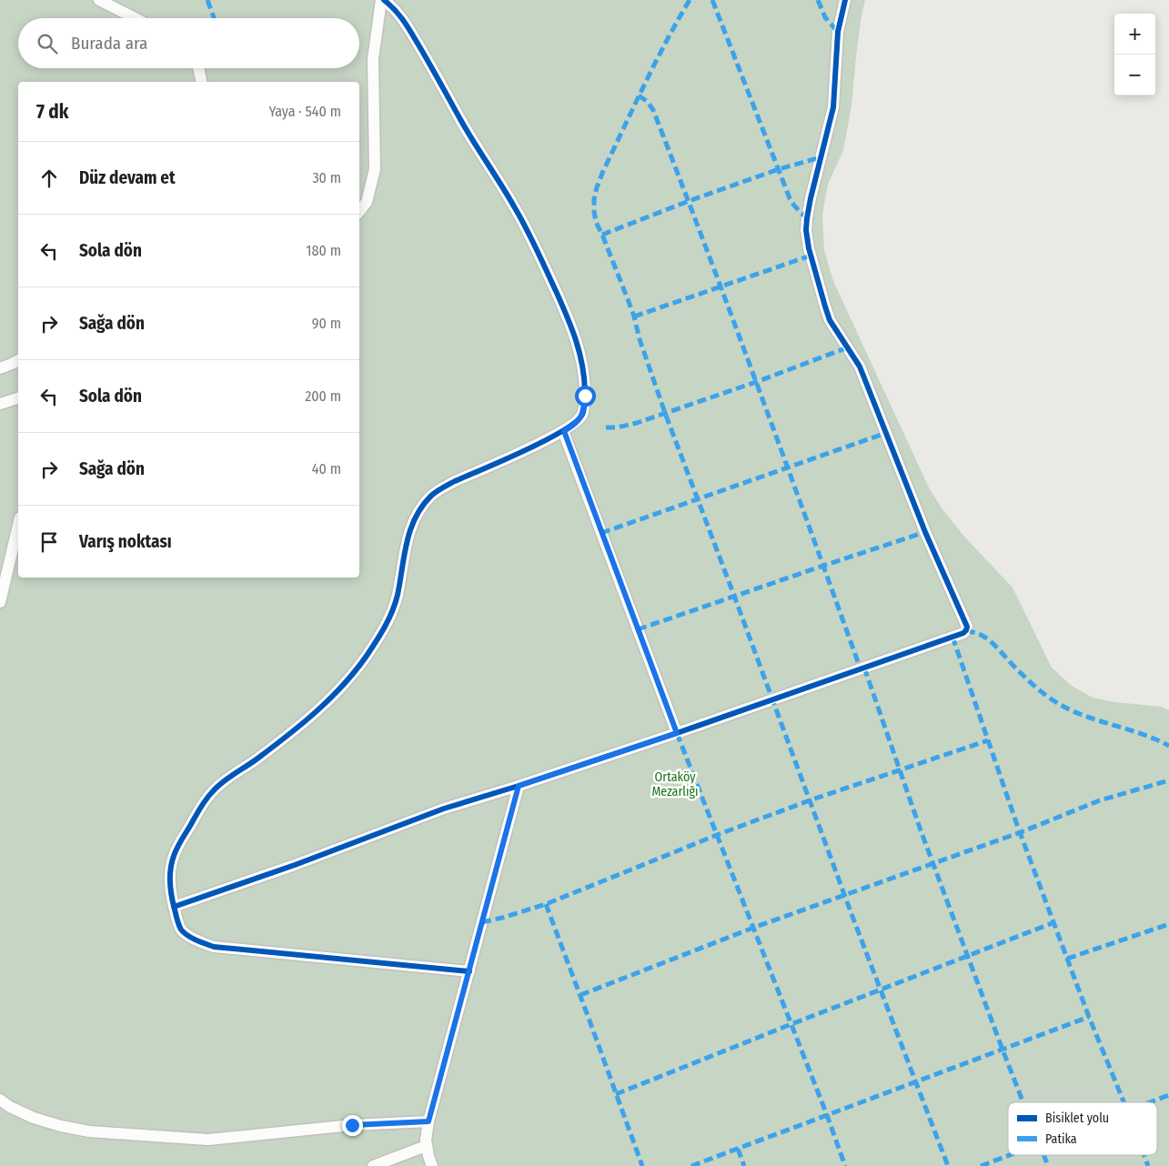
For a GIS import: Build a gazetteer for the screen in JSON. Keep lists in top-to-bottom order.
{
  "parks": ["Ortaköy Mezarlığı"],
  "legend": ["Bisiklet yolu", "Patika"],
  "page": {
    "map_buttons": ["+", "−"],
    "search": "Burada ara",
    "heading": ["7 dk", "Yaya · 540 m"],
    "list": [
      ["Düz devam et", "30 m"],
      ["Sola dön", "180 m"],
      ["Sağa dön", "90 m"],
      ["Sola dön", "200 m"],
      ["Sağa dön", "40 m"],
      "Varış noktası"
    ]
  }
}
